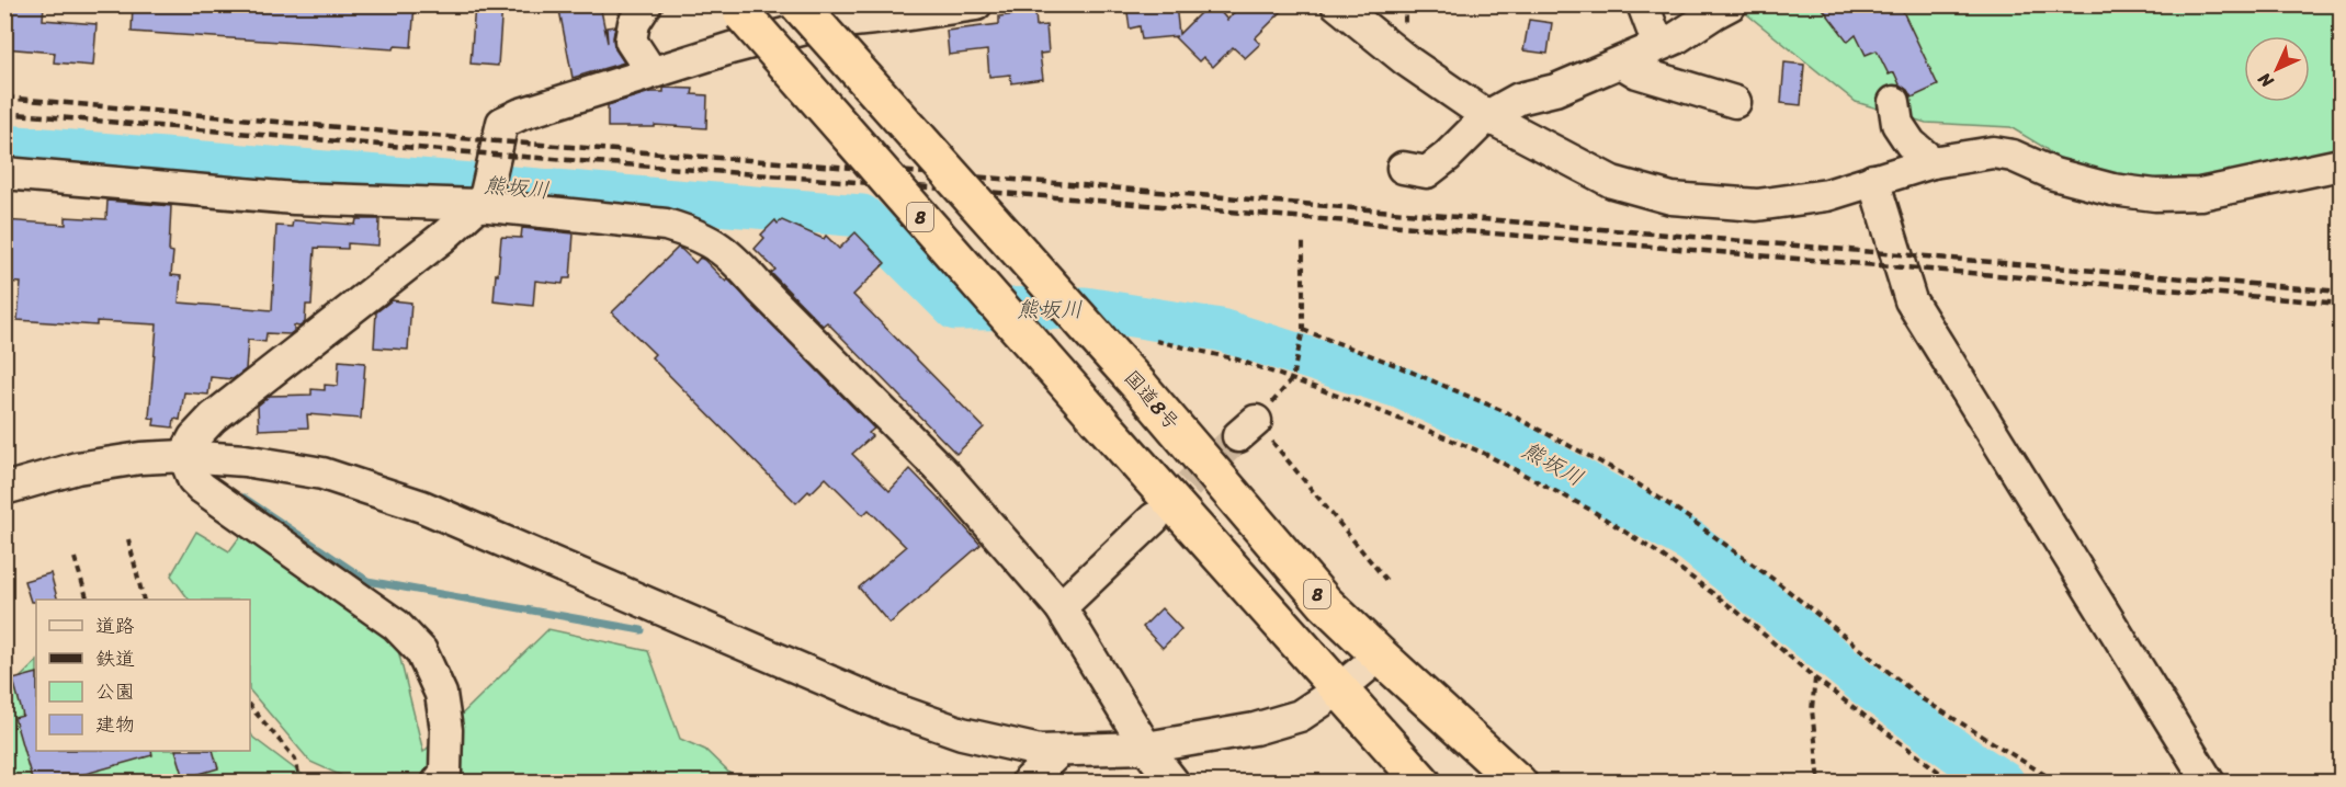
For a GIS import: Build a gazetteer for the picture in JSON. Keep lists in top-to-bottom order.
{
  "streets": {
    "highway": ["8", "国道8号"]
  },
  "water": ["熊坂川"],
  "legend": [
    "道路",
    "鉄道",
    "公園",
    "建物"
  ],
  "north": "bottom left"
}
